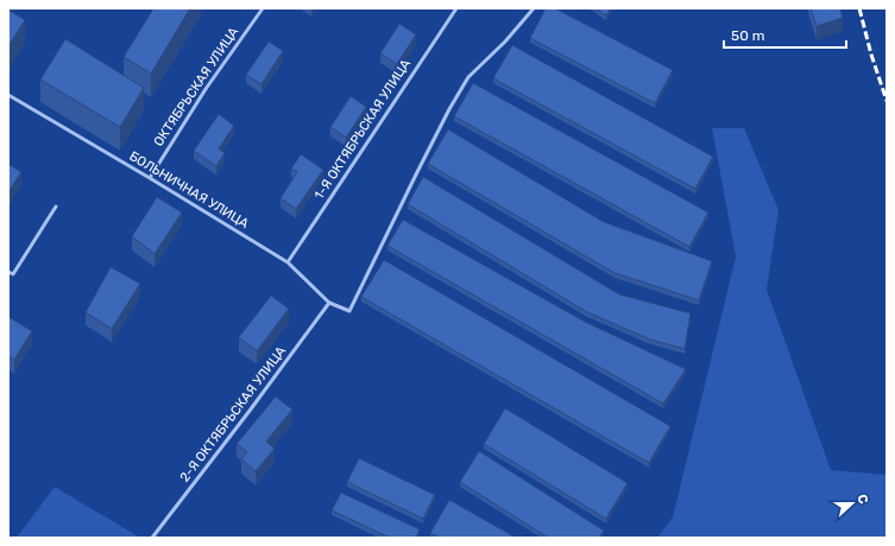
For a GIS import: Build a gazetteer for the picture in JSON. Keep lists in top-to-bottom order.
{
  "streets": {
    "lane": [
      "ОКТЯБРЬСКАЯ УЛИЦА",
      "1-Я ОКТЯБРЬСКАЯ УЛИЦА",
      "БОЛЬНИЧНАЯ УЛИЦА",
      "2-Я ОКТЯБРЬСКАЯ УЛИЦА"
    ]
  },
  "crossings": [
    ["ОКТЯБРЬСКАЯ УЛИЦА", "БОЛЬНИЧНАЯ УЛИЦА"],
    ["1-Я ОКТЯБРЬСКАЯ УЛИЦА", "БОЛЬНИЧНАЯ УЛИЦА"],
    ["БОЛЬНИЧНАЯ УЛИЦА", "2-Я ОКТЯБРЬСКАЯ УЛИЦА"]
  ],
  "scale_bar": "50 m",
  "north": "right"
}
